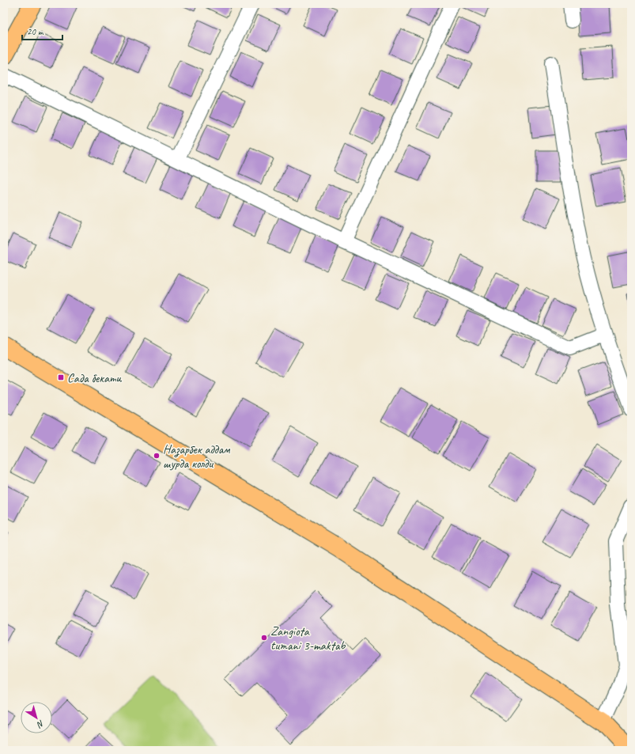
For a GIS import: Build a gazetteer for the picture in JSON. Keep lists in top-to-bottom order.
{
  "places": {
    "transit": ["Сада бекати"],
    "other": ["Назарбек аддам шурда колди", "Zangiota tumani 3-maktab"]
  },
  "scale_bar": "20 m",
  "north": "bottom right"
}
